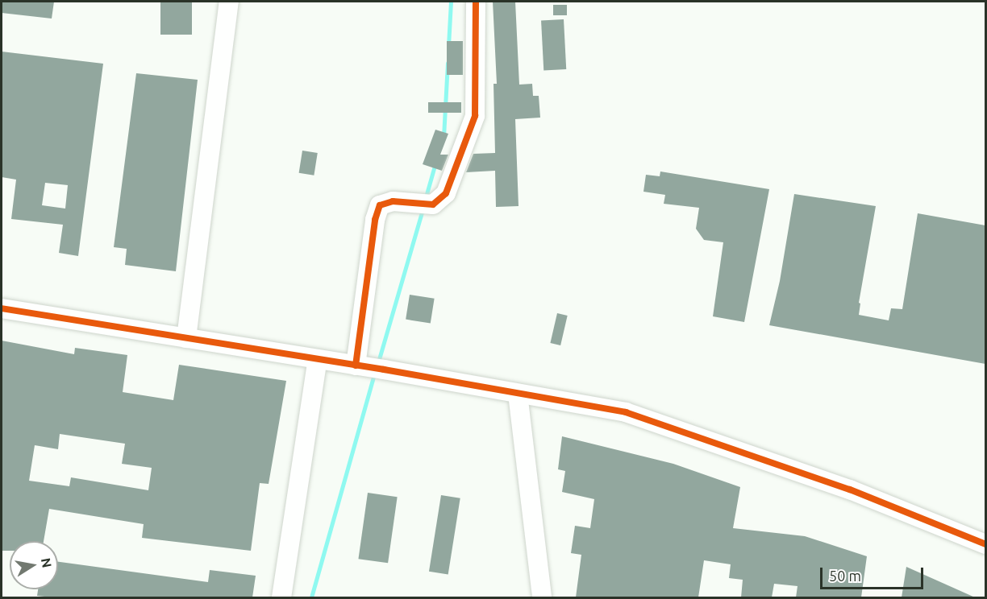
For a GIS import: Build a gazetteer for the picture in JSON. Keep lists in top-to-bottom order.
{
  "scale_bar": "50 m",
  "north": "right"
}
